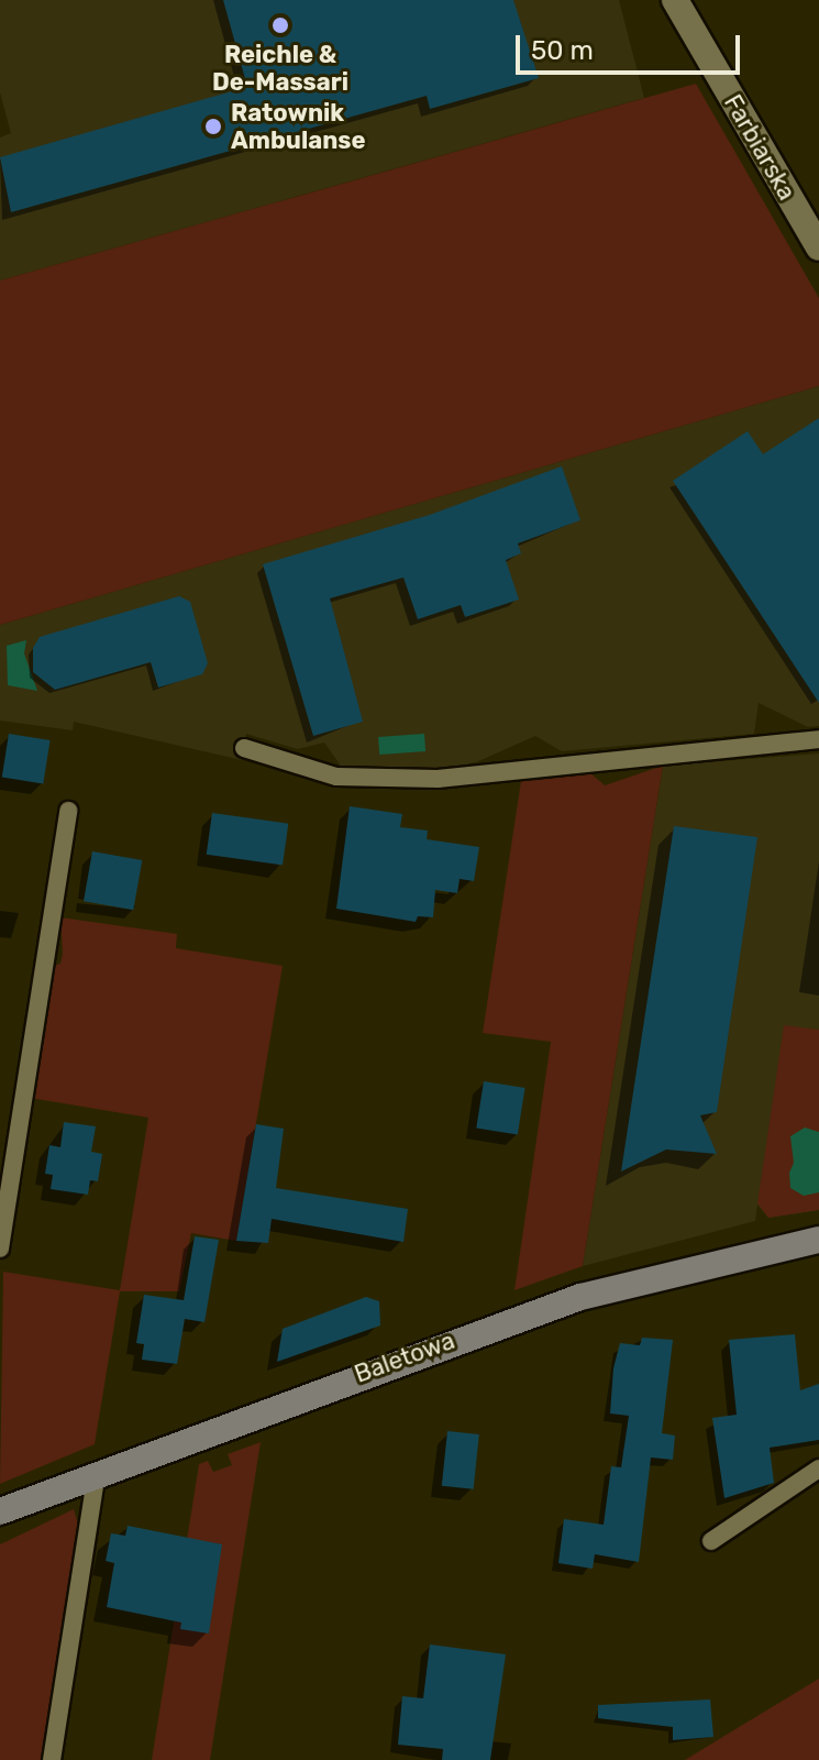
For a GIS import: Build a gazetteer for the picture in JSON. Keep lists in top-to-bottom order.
{
  "streets": {
    "street": ["Farbiarska", "Baletowa"]
  },
  "places": ["Reichle & De-Massari", "Ratownik Ambulanse"],
  "scale_bar": "50 m"
}
